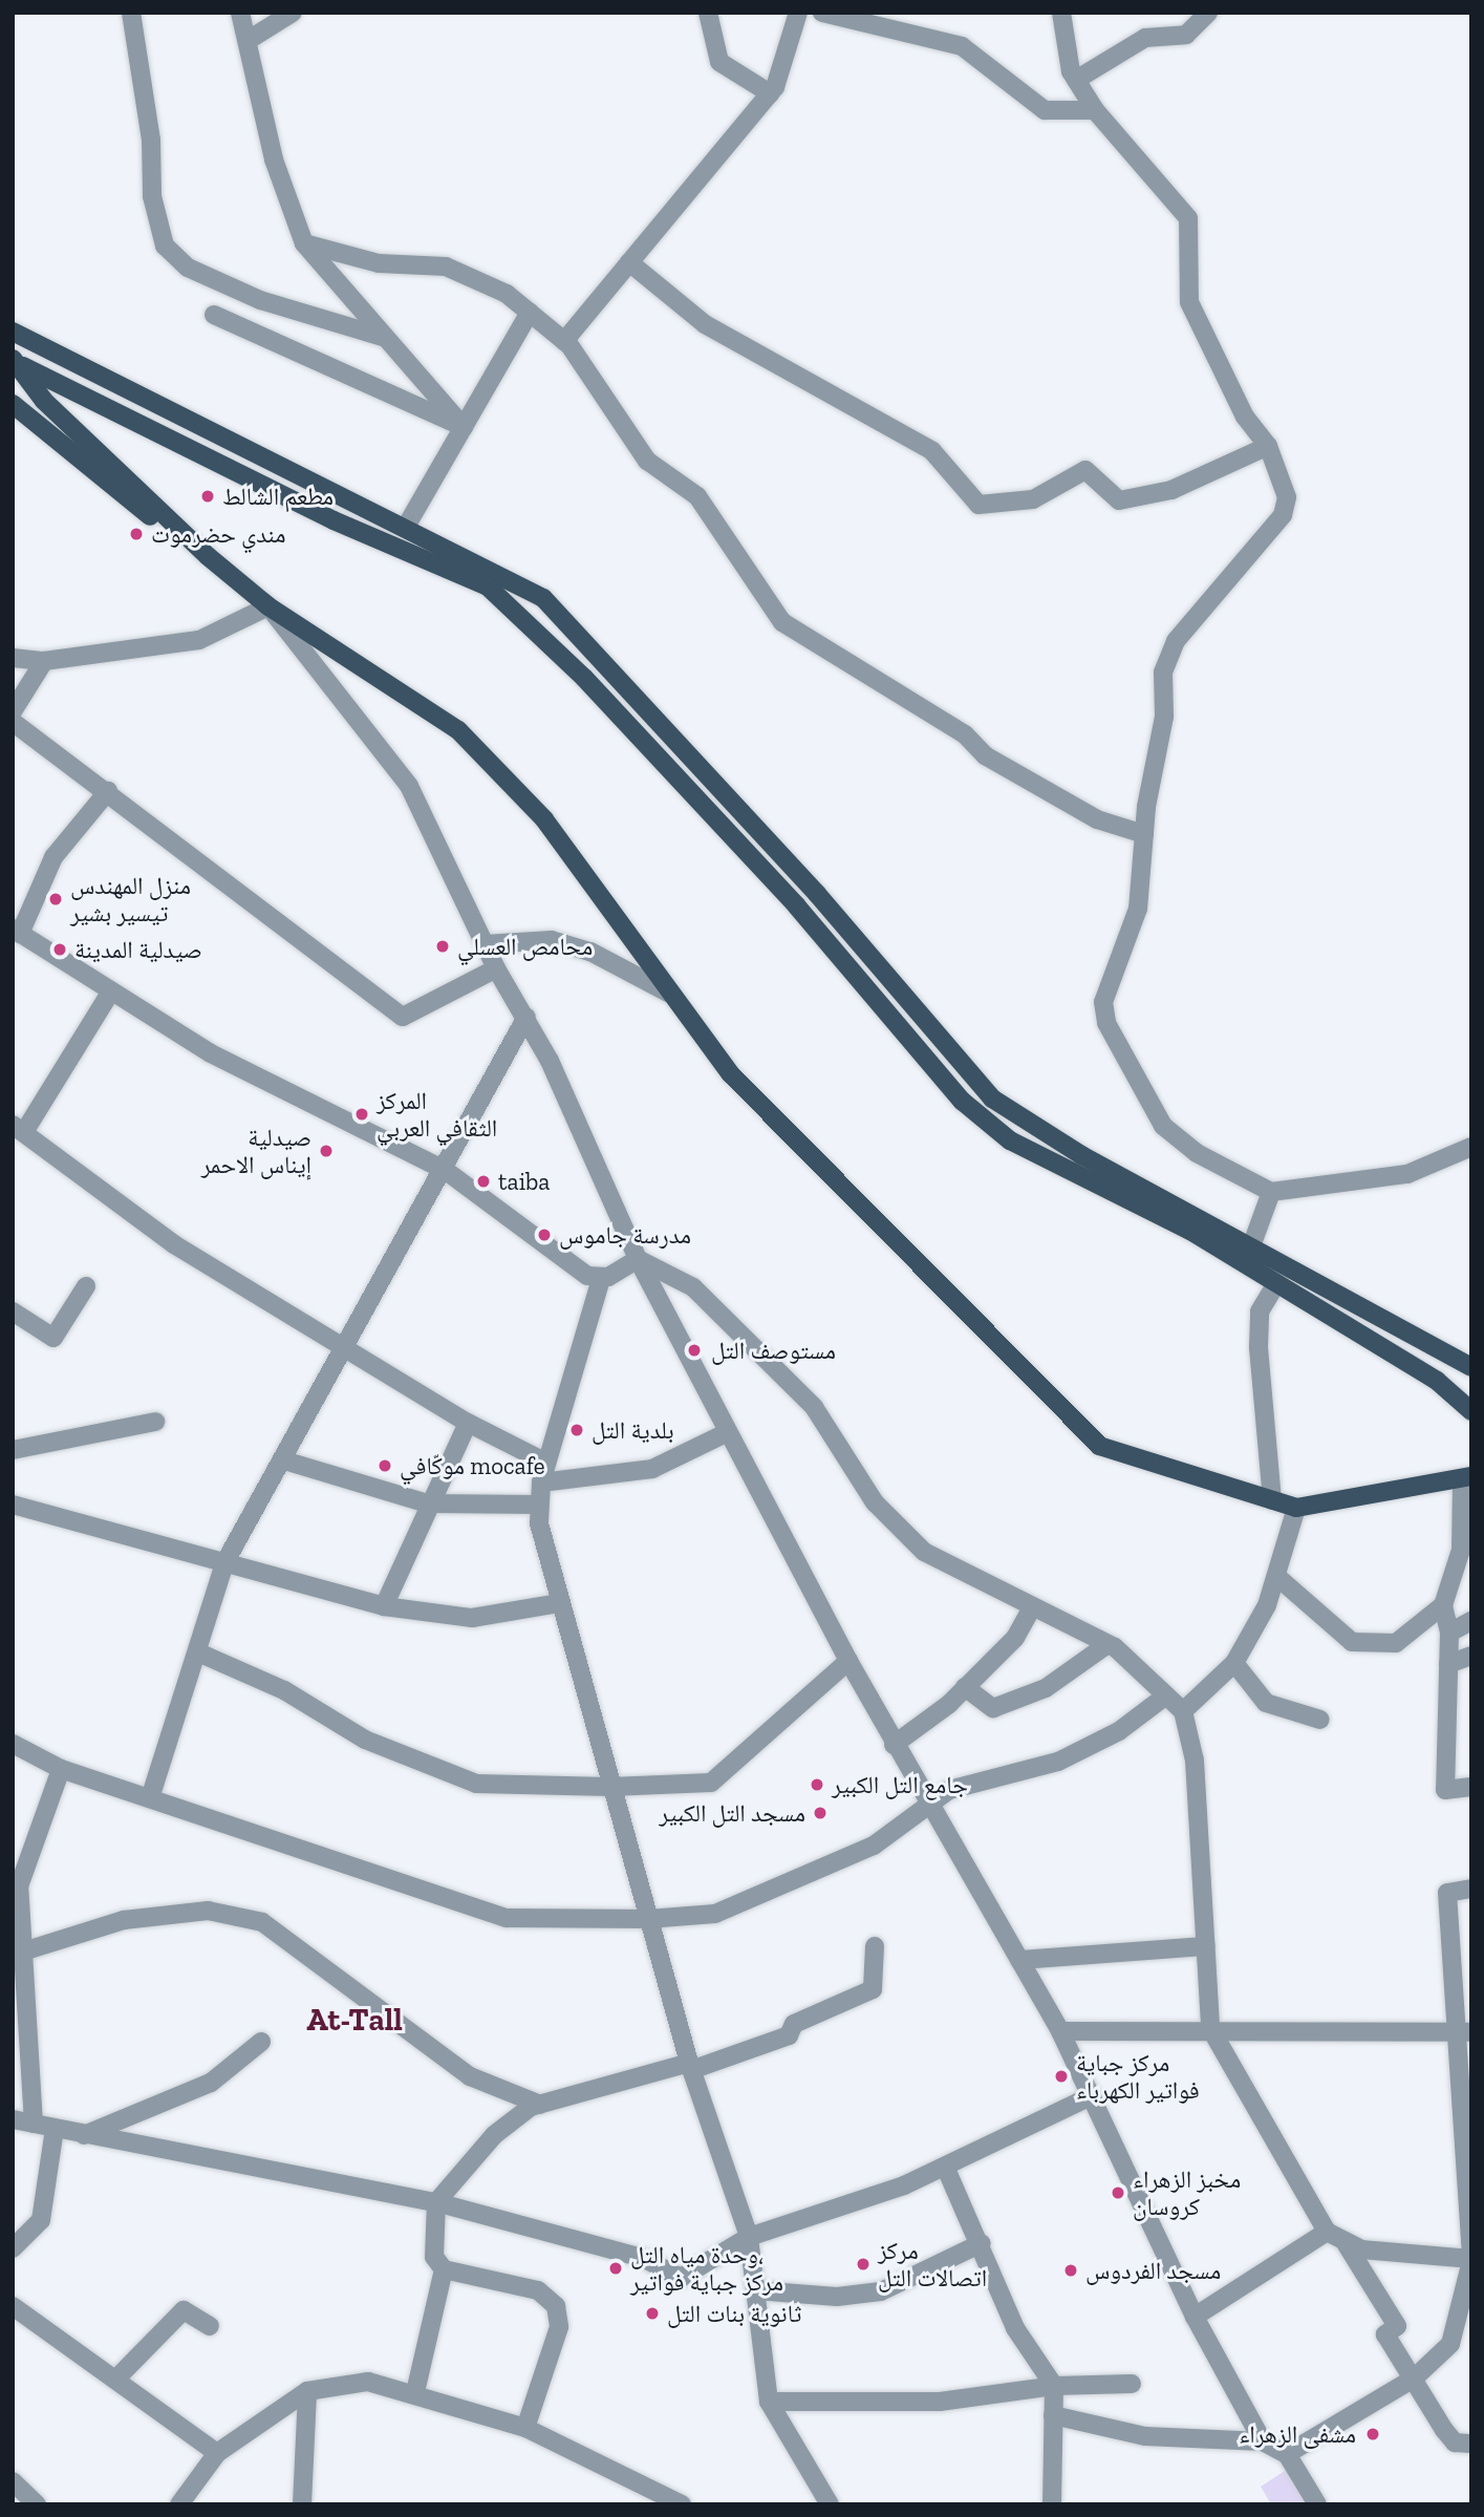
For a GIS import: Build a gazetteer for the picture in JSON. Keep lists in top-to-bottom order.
{
  "districts": ["At-Tall"],
  "places": [
    "مطعم الشالط",
    "مندي حضرموت",
    "منزل المهندس تيسير بشير",
    "محامص العسلي",
    "صيدلية المدينة",
    "المركز الثقافي العربي",
    "صيدلية إيناس الاحمر",
    "taiba",
    "مدرسة جاموس",
    "مستوصف التل",
    "بلدية التل",
    "موكّافي mocafe",
    "جامع التل الكبير",
    "مسجد التل الكبير",
    "مركز جباية فواتير الكهرباء",
    "مخبز الزهراء كروسان",
    "مركز اتصالات التل",
    "وحدة مياه التل، مركز جباية فواتير",
    "مسجد الفردوس",
    "ثانوية بنات التل",
    "مشفى الزهراء"
  ]
}
